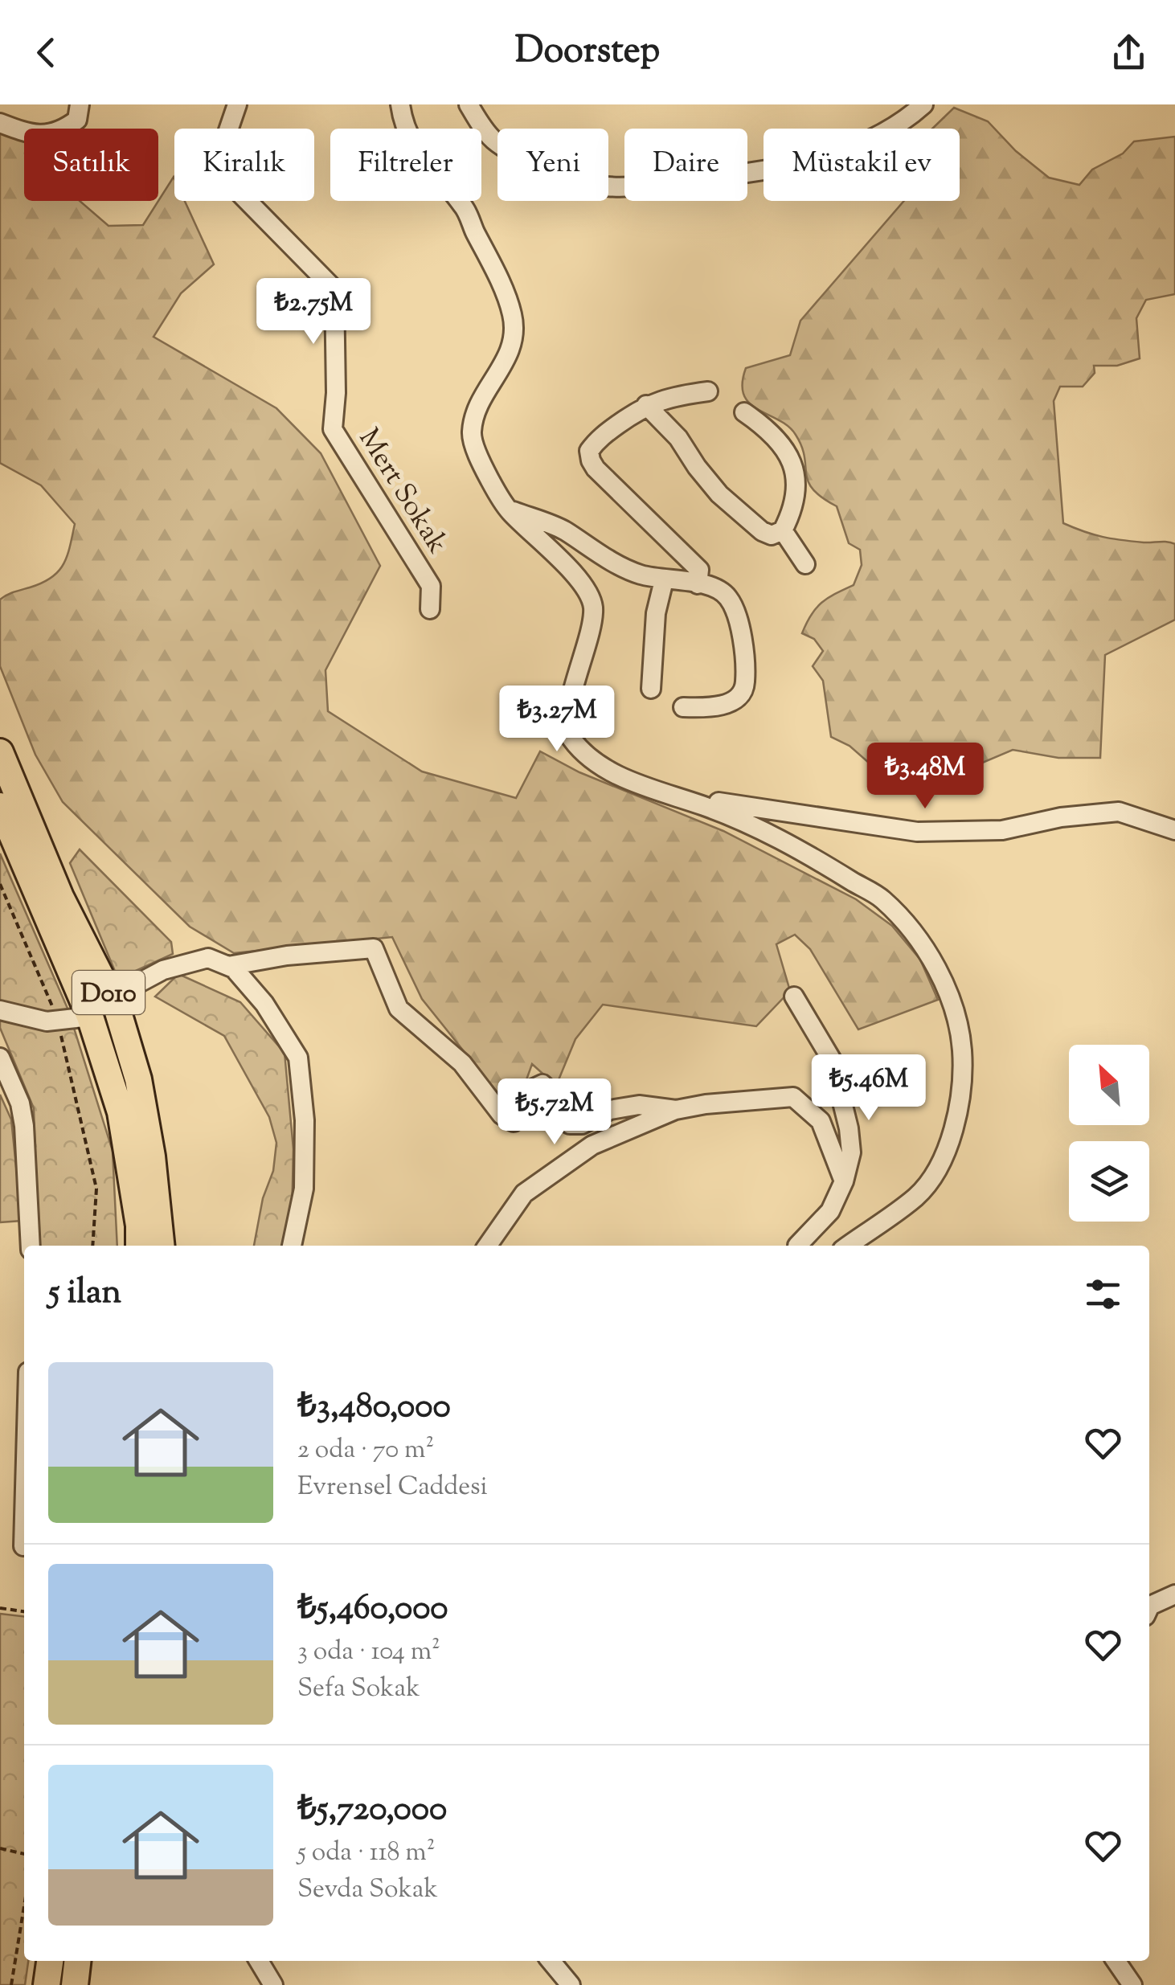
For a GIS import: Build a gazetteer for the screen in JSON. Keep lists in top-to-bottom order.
{
  "streets": {
    "highway": ["D010"],
    "street": ["Mert Sokak"]
  },
  "north": "top left",
  "page": {
    "header": "Doorstep",
    "chip": [
      "Satılık",
      "Kiralık",
      "Filtreler",
      "Yeni",
      "Daire",
      "Müstakil ev"
    ],
    "price": [
      "₺2.75M",
      "₺3.27M",
      "₺3.48M",
      "₺5.46M",
      "₺5.72M"
    ],
    "heading": "5 ilan",
    "list": [
      {
        "name": "₺3,480,000",
        "note": "2 oda · 70 m² · Evrensel Caddesi"
      },
      {
        "name": "₺5,460,000",
        "note": "3 oda · 104 m² · Sefa Sokak"
      },
      {
        "name": "₺5,720,000",
        "note": "5 oda · 118 m² · Sevda Sokak"
      }
    ]
  }
}
